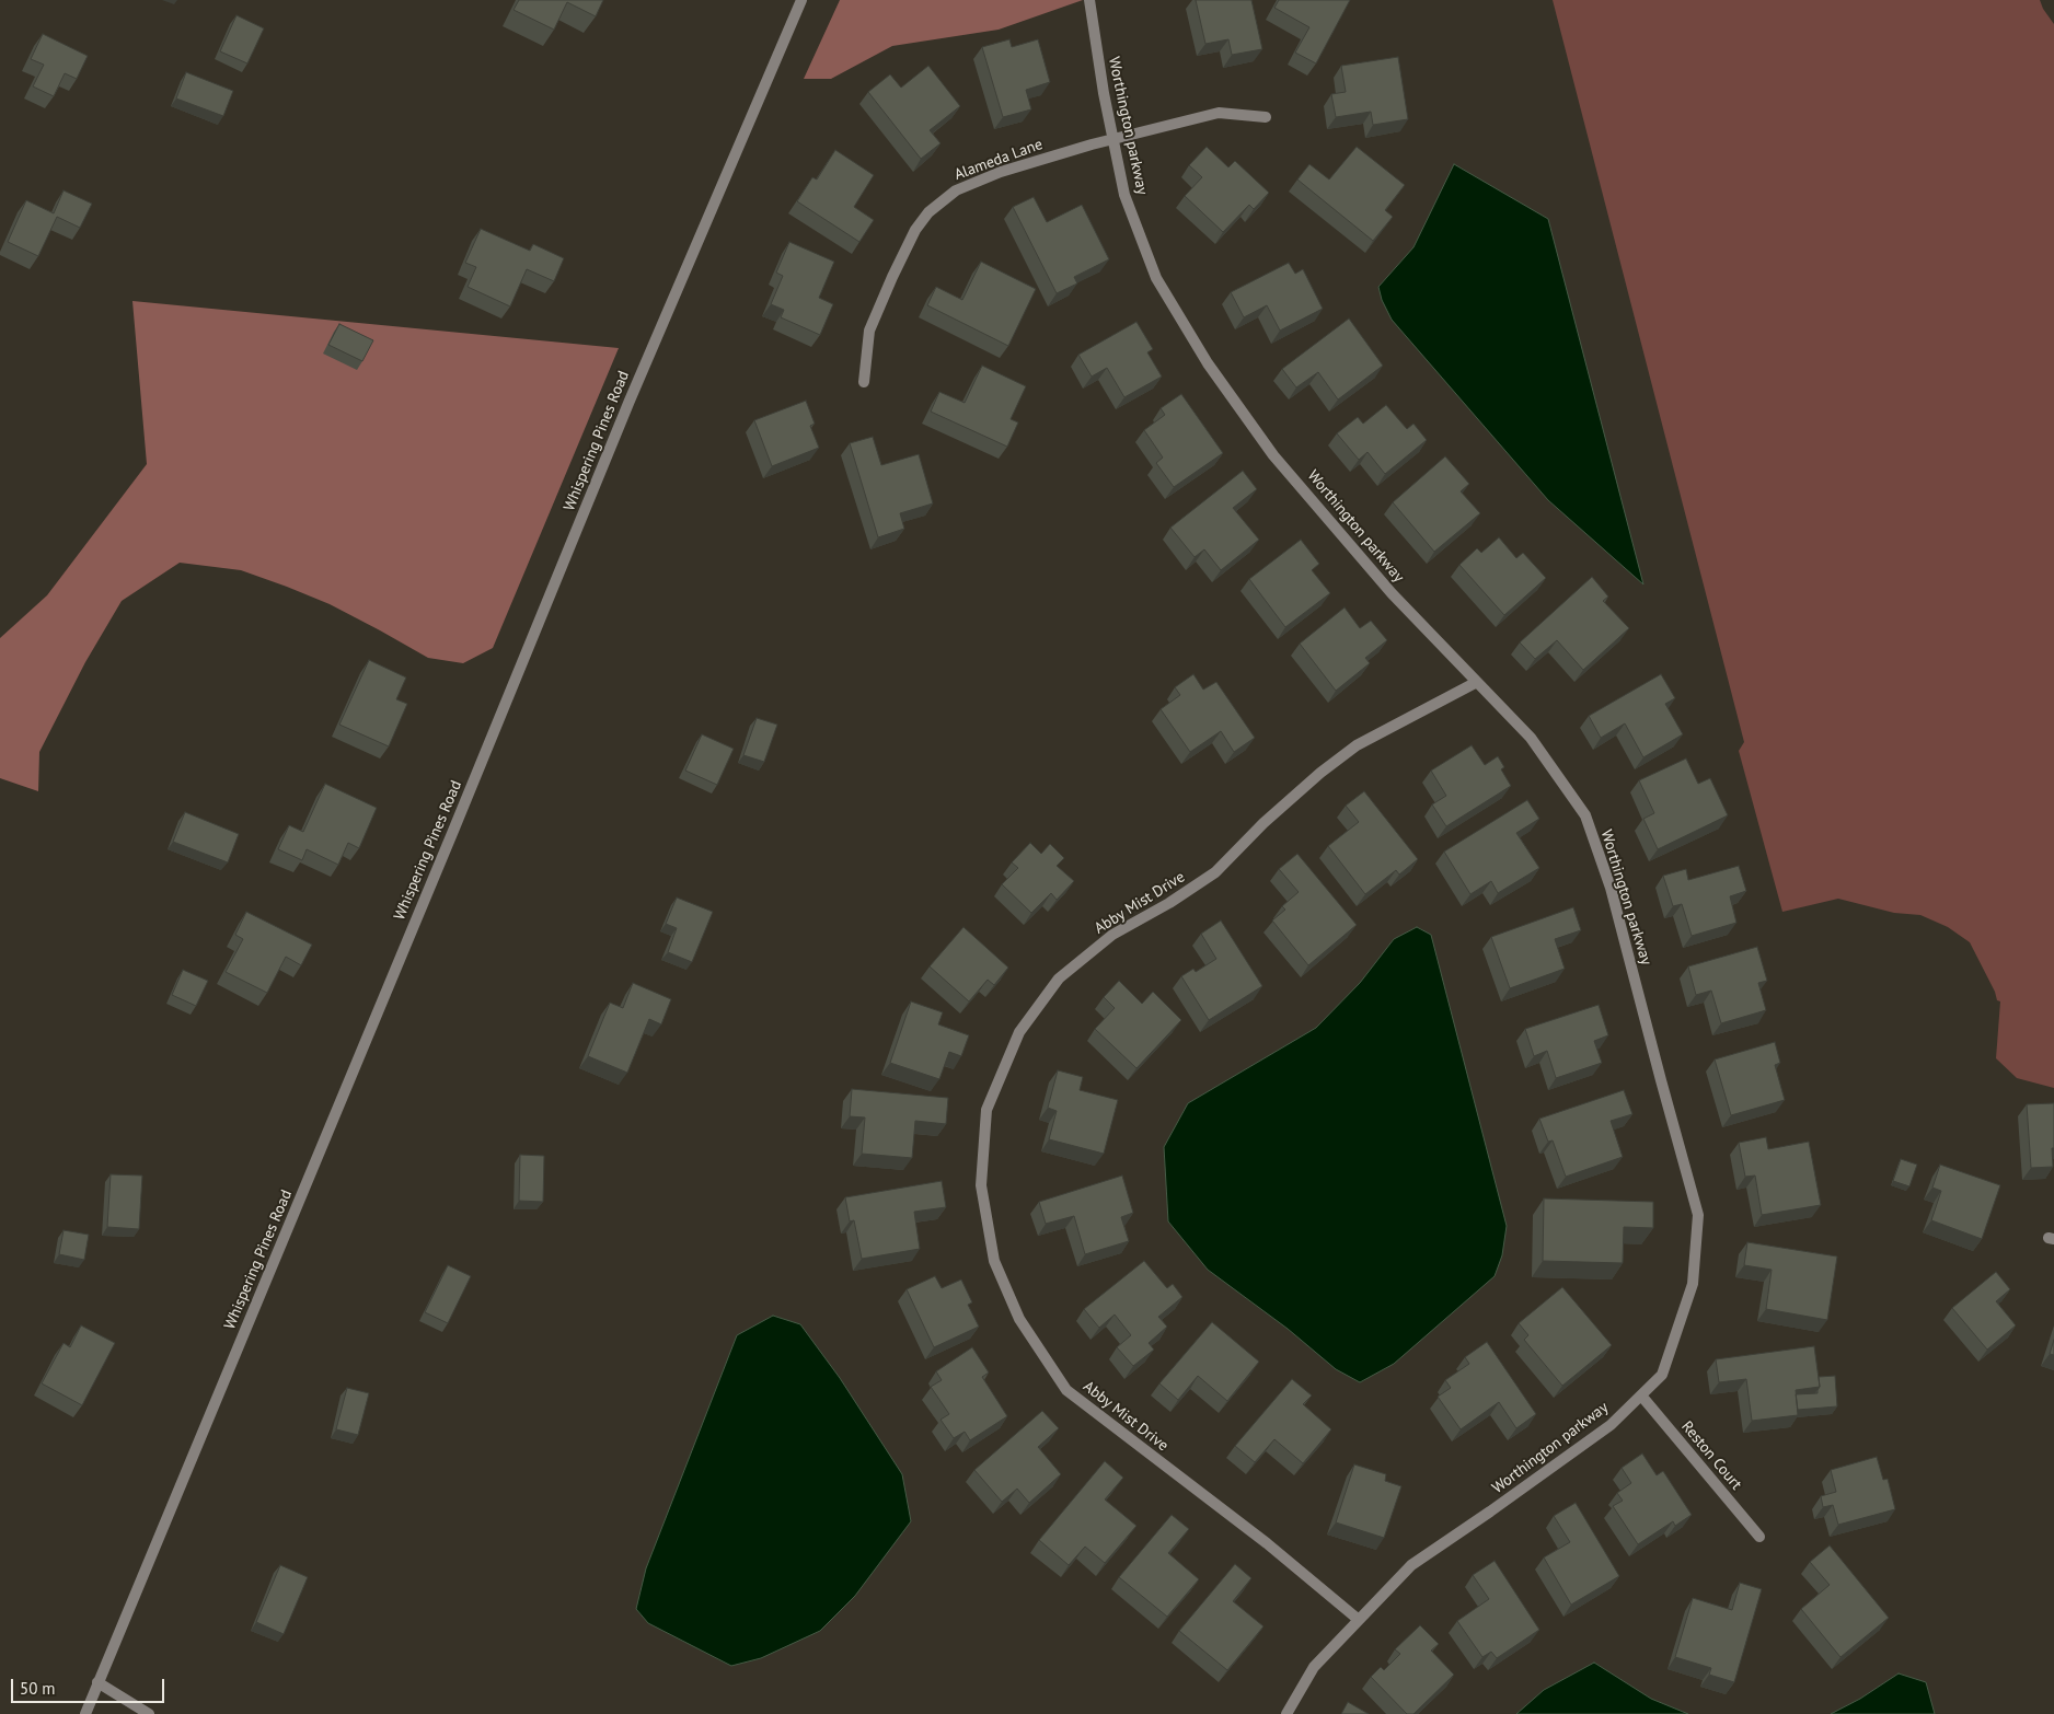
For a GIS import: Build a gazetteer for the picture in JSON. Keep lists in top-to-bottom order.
{
  "streets": {
    "street": [
      "Worthington parkway",
      "Alameda Lane",
      "Whispering Pines Road",
      "Abby Mist Drive",
      "Reston Court"
    ]
  },
  "crossings": [
    ["Worthington parkway", "Alameda Lane"],
    ["Worthington parkway", "Abby Mist Drive"],
    ["Worthington parkway", "Reston Court"]
  ],
  "scale_bar": "50 m"
}
